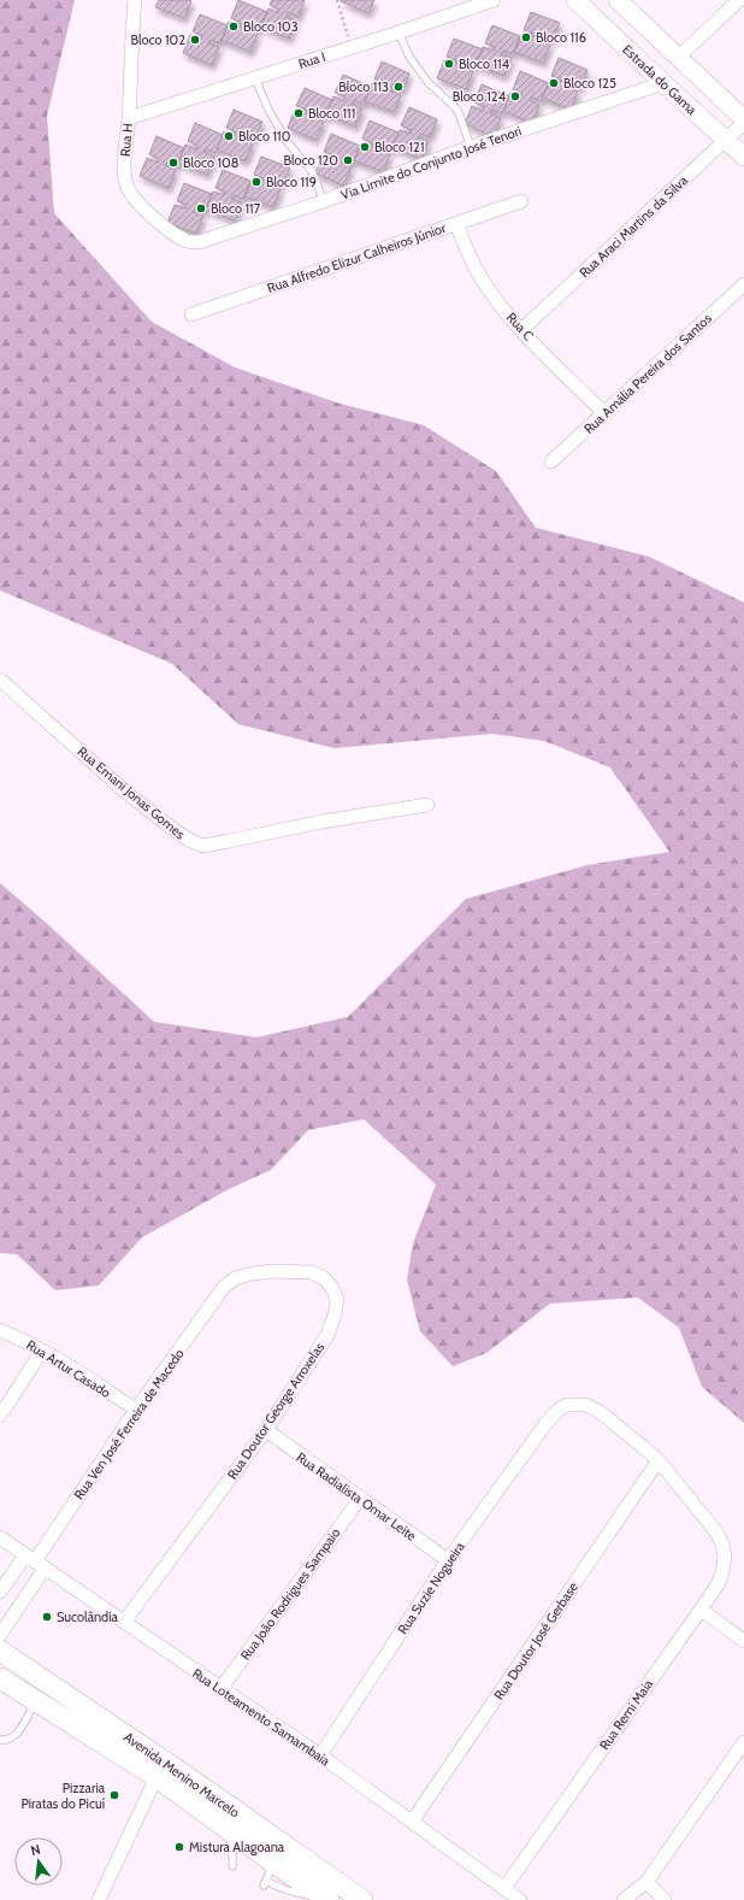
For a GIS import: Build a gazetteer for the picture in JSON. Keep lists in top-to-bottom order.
{
  "streets": {
    "main road": ["Avenida Menino Marcelo"],
    "street": [
      "Rua I",
      "Estrada do Gama",
      "Rua H",
      "Via Limite do Conjunto José Tenori",
      "Rua Araci Martins da Silva",
      "Rua Alfredo Elizur Calheiros Júnior",
      "Rua C",
      "Rua Amália Pereira dos Santos",
      "Rua Emani Jonas Gomes",
      "Rua Artur Casado",
      "Rua Doutor George Arroxelas",
      "Rua Ven José Ferreira de Macedo",
      "Rua Radialista Omar Leite",
      "Rua Suzie Nogueira",
      "Rua João Rodrigues Sampaio",
      "Rua Doutor José Gerbase",
      "Rua Remi Maia",
      "Rua Loteamento Samambaia"
    ]
  },
  "crossings": [
    ["Rua I", "Rua H"],
    ["Estrada do Gama", "Via Limite do Conjunto José Tenori"],
    ["Estrada do Gama", "Rua Araci Martins da Silva"],
    ["Rua H", "Via Limite do Conjunto José Tenori"],
    ["Rua Araci Martins da Silva", "Rua C"],
    ["Rua Alfredo Elizur Calheiros Júnior", "Rua C"],
    ["Rua C", "Rua Amália Pereira dos Santos"],
    ["Rua Artur Casado", "Rua Ven José Ferreira de Macedo"],
    ["Rua Doutor George Arroxelas", "Rua Ven José Ferreira de Macedo"],
    ["Rua Doutor George Arroxelas", "Rua Radialista Omar Leite"],
    ["Rua Doutor George Arroxelas", "Rua Loteamento Samambaia"],
    ["Rua Ven José Ferreira de Macedo", "Rua Loteamento Samambaia"],
    ["Rua Radialista Omar Leite", "Rua Suzie Nogueira"],
    ["Rua Radialista Omar Leite", "Rua João Rodrigues Sampaio"],
    ["Rua Suzie Nogueira", "Rua Doutor José Gerbase"],
    ["Rua Suzie Nogueira", "Rua Remi Maia"],
    ["Rua Suzie Nogueira", "Rua Loteamento Samambaia"],
    ["Rua João Rodrigues Sampaio", "Rua Loteamento Samambaia"],
    ["Rua Doutor José Gerbase", "Rua Loteamento Samambaia"],
    ["Rua Remi Maia", "Rua Loteamento Samambaia"]
  ],
  "places": [
    "Bloco 103",
    "Bloco 116",
    "Bloco 102",
    "Bloco 114",
    "Bloco 125",
    "Bloco 113",
    "Bloco 124",
    "Bloco 111",
    "Bloco 110",
    "Bloco 121",
    "Bloco 120",
    "Bloco 108",
    "Bloco 119",
    "Bloco 117",
    "Sucolândia",
    "Pizzaria Piratas do Picuí",
    "Mistura Alagoana"
  ],
  "north": "top"
}
